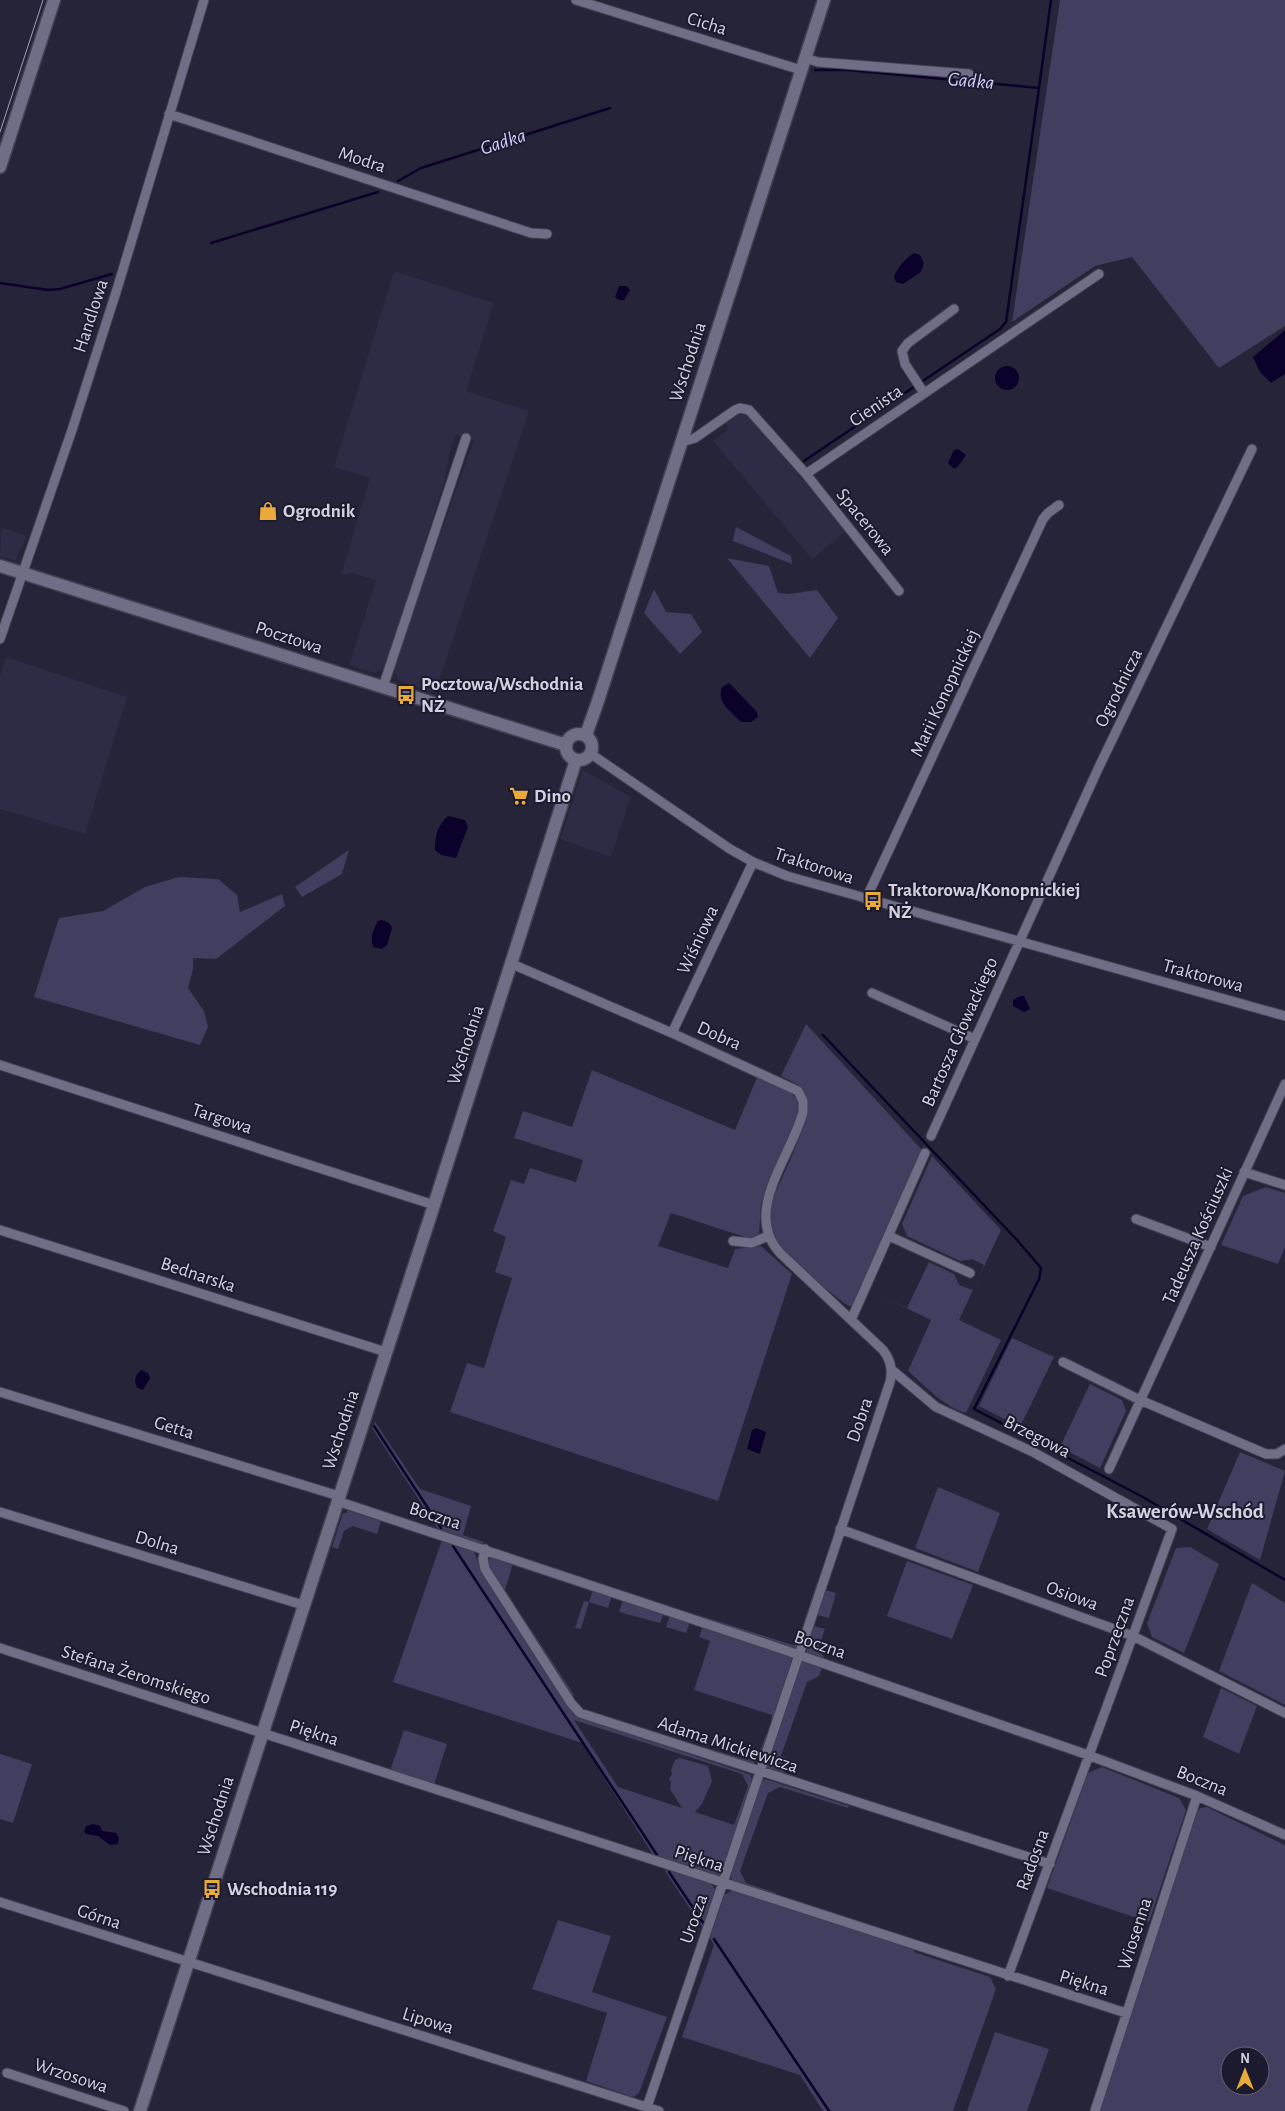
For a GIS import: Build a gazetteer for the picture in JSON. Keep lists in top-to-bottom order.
{
  "streets": {
    "street": [
      "Cicha",
      "Modra",
      "Handlowa",
      "Wschodnia",
      "Cienista",
      "Spacerowa",
      "Pocztowa",
      "Ogrodnicza",
      "Marii Konopnickiej",
      "Traktorowa",
      "Wiśniowa",
      "Bartosza Głowackiego",
      "Dobra",
      "Targowa",
      "Tadeusza Kościuszki",
      "Bednarska",
      "Getta",
      "Brzegowa",
      "Boczna",
      "Dolna",
      "Osiowa",
      "Poprzeczna",
      "Stefana Żeromskiego",
      "Piękna",
      "Adama Mickiewicza",
      "Radosna",
      "Górna",
      "Urocza",
      "Wiosenna",
      "Lipowa",
      "Wrzosowa"
    ]
  },
  "crossings": [
    ["Cicha", "Wschodnia"],
    ["Modra", "Handlowa"],
    ["Handlowa", "Pocztowa"],
    ["Wschodnia", "Pocztowa"],
    ["Wschodnia", "Traktorowa"],
    ["Wschodnia", "Dobra"],
    ["Wschodnia", "Targowa"],
    ["Wschodnia", "Bednarska"],
    ["Wschodnia", "Getta"],
    ["Wschodnia", "Boczna"],
    ["Wschodnia", "Dolna"],
    ["Wschodnia", "Stefana Żeromskiego"],
    ["Wschodnia", "Piękna"],
    ["Wschodnia", "Górna"],
    ["Wschodnia", "Lipowa"],
    ["Cienista", "Spacerowa"],
    ["Pocztowa", "Traktorowa"],
    ["Ogrodnicza", "Traktorowa"],
    ["Ogrodnicza", "Bartosza Głowackiego"],
    ["Marii Konopnickiej", "Traktorowa"],
    ["Traktorowa", "Wiśniowa"],
    ["Traktorowa", "Bartosza Głowackiego"],
    ["Wiśniowa", "Dobra"],
    ["Dobra", "Brzegowa"],
    ["Dobra", "Boczna"],
    ["Dobra", "Osiowa"],
    ["Dobra", "Urocza"],
    ["Getta", "Boczna"],
    ["Brzegowa", "Poprzeczna"],
    ["Boczna", "Poprzeczna"],
    ["Boczna", "Adama Mickiewicza"],
    ["Boczna", "Radosna"],
    ["Boczna", "Urocza"],
    ["Boczna", "Wiosenna"],
    ["Osiowa", "Poprzeczna"],
    ["Poprzeczna", "Radosna"],
    ["Stefana Żeromskiego", "Piękna"],
    ["Piękna", "Radosna"],
    ["Piękna", "Urocza"],
    ["Piękna", "Wiosenna"],
    ["Adama Mickiewicza", "Radosna"],
    ["Adama Mickiewicza", "Urocza"],
    ["Górna", "Lipowa"],
    ["Urocza", "Lipowa"]
  ],
  "districts": ["Ksawerów-Wschód"],
  "water": ["Gadka"],
  "places": {
    "shop": ["Ogrodnik"],
    "bus stop": ["Pocztowa/Wschodnia NŻ", "Traktorowa/Konopnickiej NŻ", "Wschodnia 119"],
    "supermarket": ["Dino"]
  },
  "north": "top"
}
